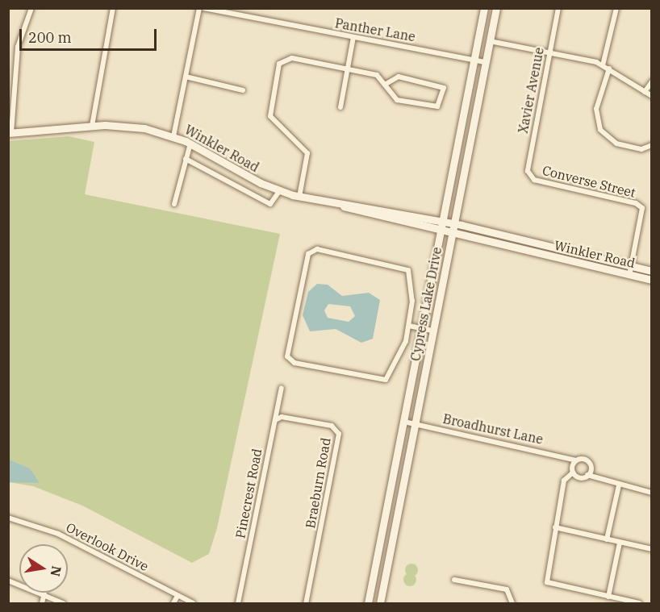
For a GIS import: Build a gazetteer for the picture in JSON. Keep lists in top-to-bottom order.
{
  "streets": {
    "main road": ["Winkler Road", "Cypress Lake Drive"],
    "street": [
      "Panther Lane",
      "Xavier Avenue",
      "Converse Street",
      "Broadhurst Lane",
      "Braeburn Road",
      "Pinecrest Road",
      "Overlook Drive"
    ]
  },
  "crossings": [
    ["Panther Lane", "Cypress Lake Drive"],
    ["Xavier Avenue", "Converse Street"],
    ["Winkler Road", "Converse Street"],
    ["Winkler Road", "Cypress Lake Drive"],
    ["Cypress Lake Drive", "Broadhurst Lane"],
    ["Braeburn Road", "Pinecrest Road"]
  ],
  "scale_bar": "200 m",
  "north": "right"
}
